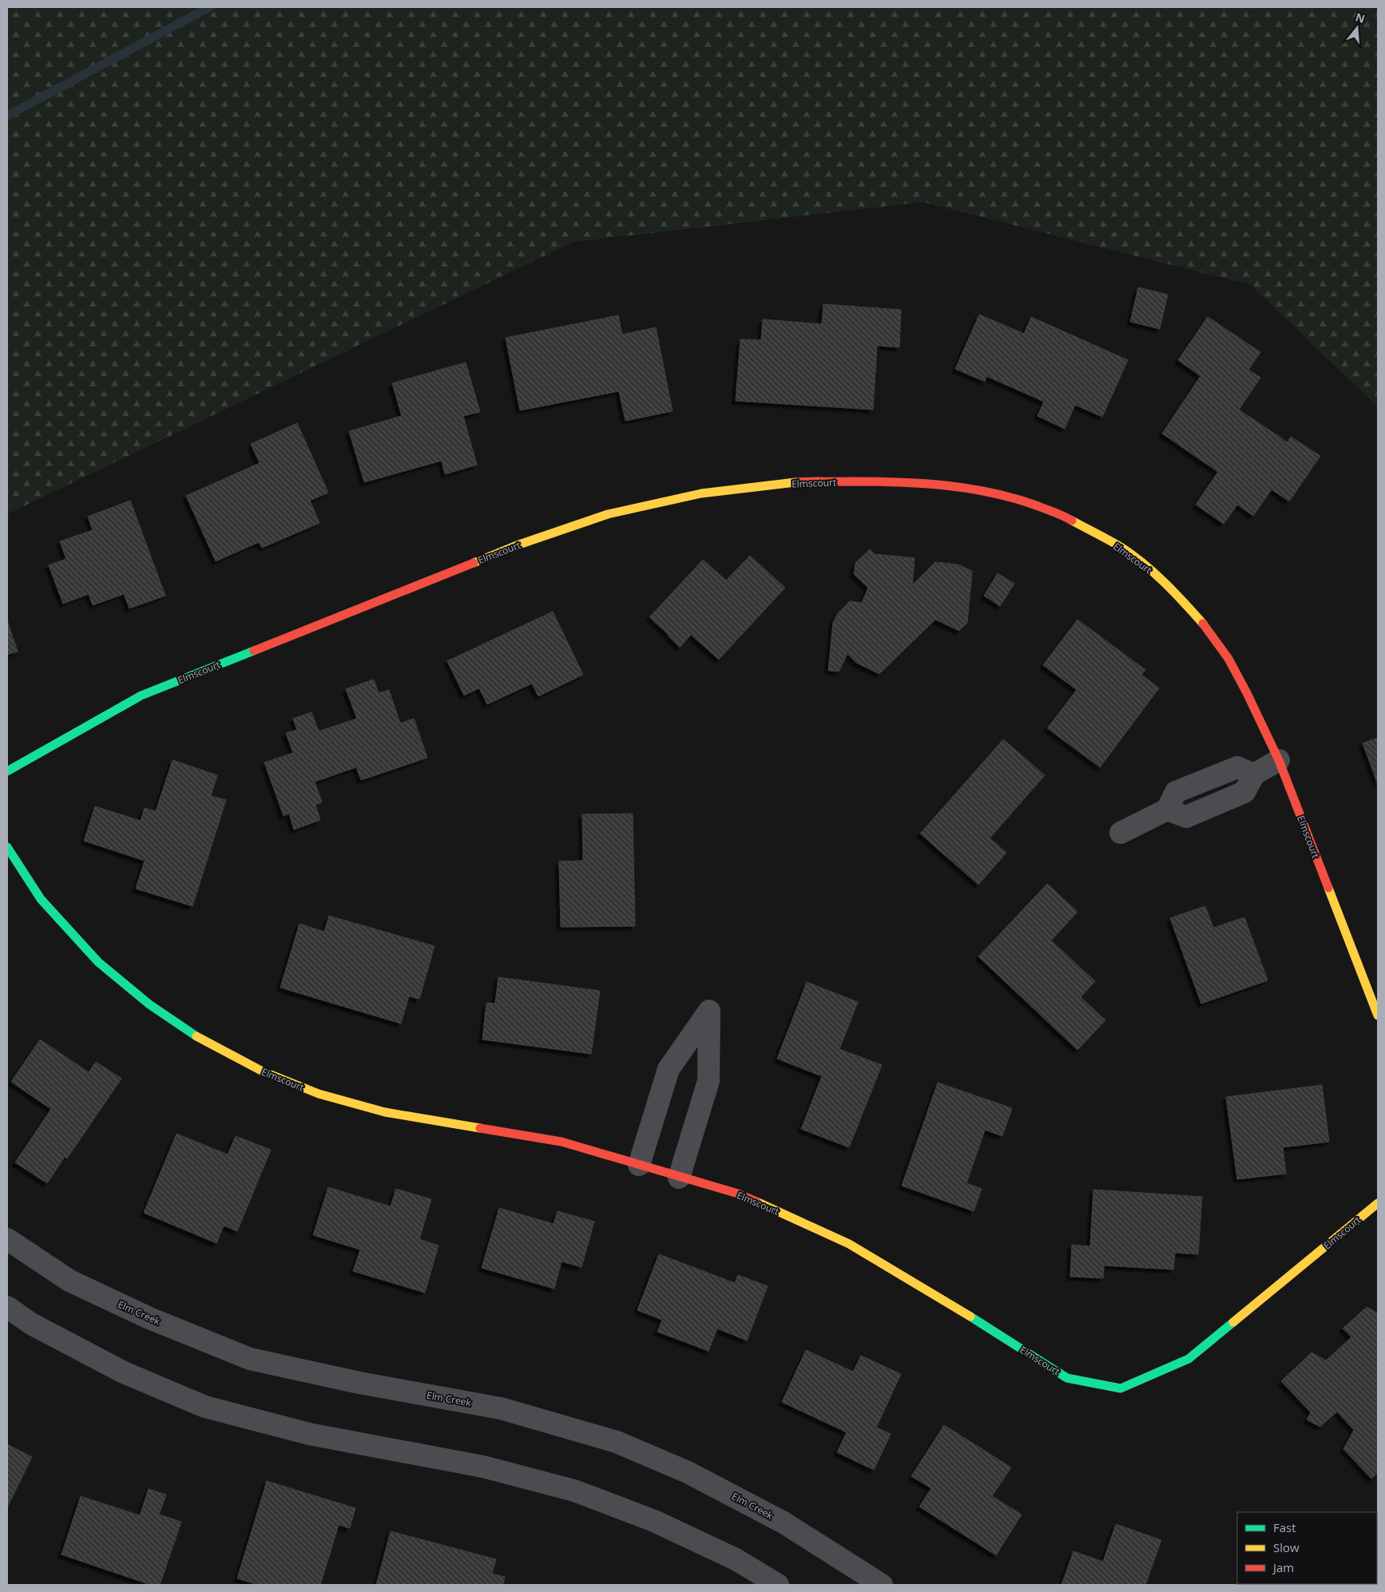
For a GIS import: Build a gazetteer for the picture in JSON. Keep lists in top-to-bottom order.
{
  "streets": {
    "street": ["Elmscourt", "Elm Creek"]
  },
  "legend": ["Fast", "Slow", "Jam"],
  "north": "top"
}
